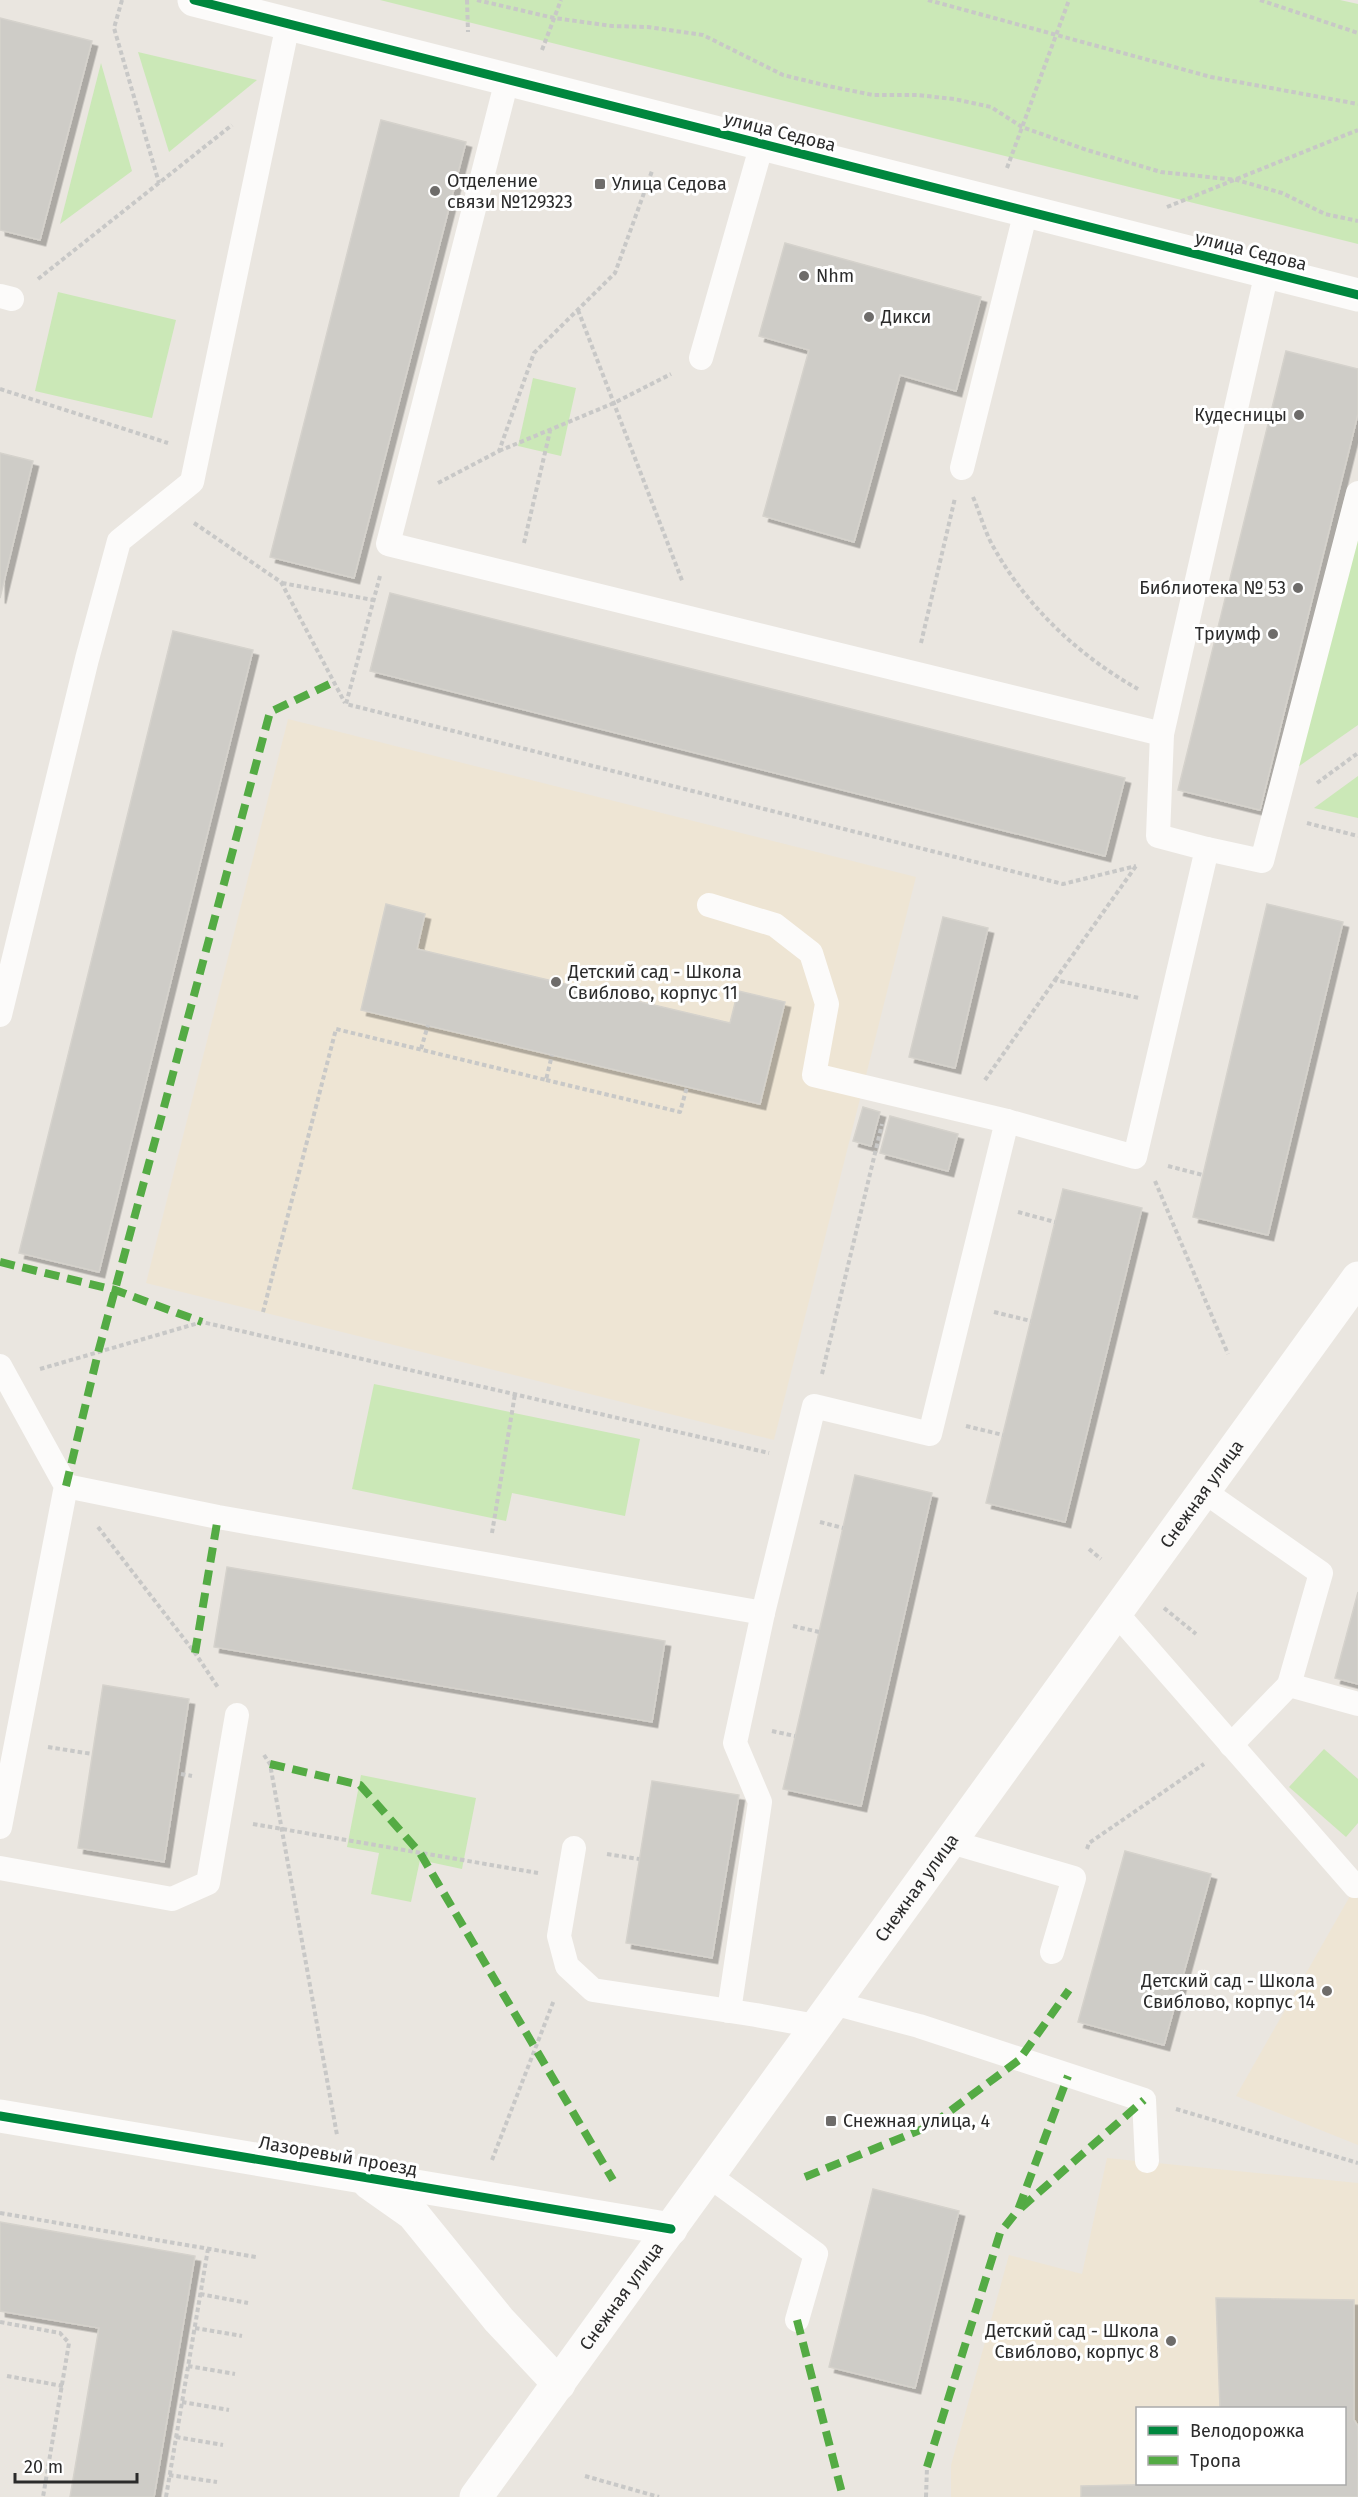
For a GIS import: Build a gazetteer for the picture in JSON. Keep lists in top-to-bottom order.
{
  "streets": {
    "street": ["улица Седова", "Снежная улица", "Лазоревый проезд"]
  },
  "crossings": [
    ["Снежная улица", "Лазоревый проезд"]
  ],
  "places": {
    "transit": ["Улица Седова", "Снежная улица, 4"],
    "other": [
      "Отделение связи №129323",
      "Nhm",
      "Дикси",
      "Кудесницы",
      "Библиотека № 53",
      "Триумф",
      "Детский сад - Школа Свиблово, корпус 11",
      "Детский сад - Школа Свиблово, корпус 14",
      "Детский сад - Школа Свиблово, корпус 8"
    ]
  },
  "legend": ["Велодорожка", "Тропа"],
  "scale_bar": "20 m"
}
